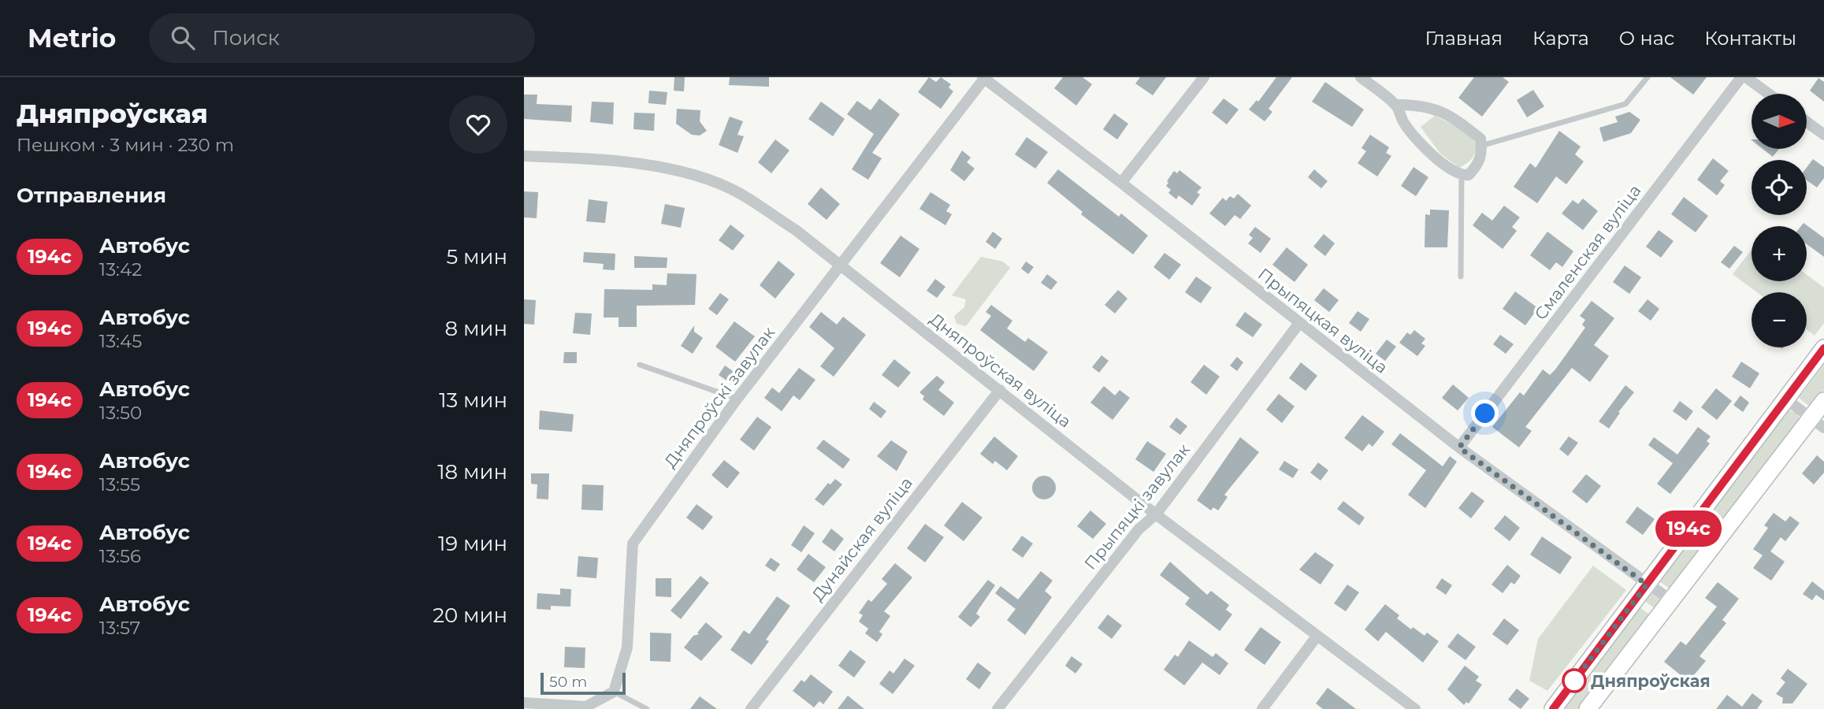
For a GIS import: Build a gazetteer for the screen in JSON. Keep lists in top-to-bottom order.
{
  "streets": {
    "street": [
      "Смаленская вуліца",
      "Прыпяцкая вуліца",
      "Дняпроўская вуліца",
      "Дняпроўскі завулак",
      "Прыпяцкі завулак",
      "Дунайская вуліца"
    ]
  },
  "crossings": [
    ["Смаленская вуліца", "Прыпяцкая вуліца"],
    ["Прыпяцкая вуліца", "Дняпроўскі завулак"],
    ["Прыпяцкая вуліца", "Прыпяцкі завулак"],
    ["Дняпроўская вуліца", "Дняпроўскі завулак"],
    ["Дняпроўская вуліца", "Прыпяцкі завулак"],
    ["Дняпроўская вуліца", "Дунайская вуліца"]
  ],
  "places": ["Дняпроўская"],
  "lines": ["bus line 194с"],
  "scale_bar": "50 m",
  "north": "right",
  "page": {
    "header": "Metrio",
    "search": "Поиск",
    "nav": [
      "Главная",
      "Карта",
      "О нас",
      "Контакты"
    ],
    "heading": [
      ["Дняпроўская", "Пешком · 3 мин · 230 m"],
      "Отправления"
    ],
    "on_map": "194с",
    "map_buttons": ["+", "−"],
    "list": [
      {
        "mark": "194с",
        "name": "Автобус",
        "note": "13:42",
        "value": "5 мин"
      },
      {
        "mark": "194с",
        "name": "Автобус",
        "note": "13:45",
        "value": "8 мин"
      },
      {
        "mark": "194с",
        "name": "Автобус",
        "note": "13:50",
        "value": "13 мин"
      },
      {
        "mark": "194с",
        "name": "Автобус",
        "note": "13:55",
        "value": "18 мин"
      },
      {
        "mark": "194с",
        "name": "Автобус",
        "note": "13:56",
        "value": "19 мин"
      },
      {
        "mark": "194с",
        "name": "Автобус",
        "note": "13:57",
        "value": "20 мин"
      }
    ],
    "scale": "50 m"
  }
}
